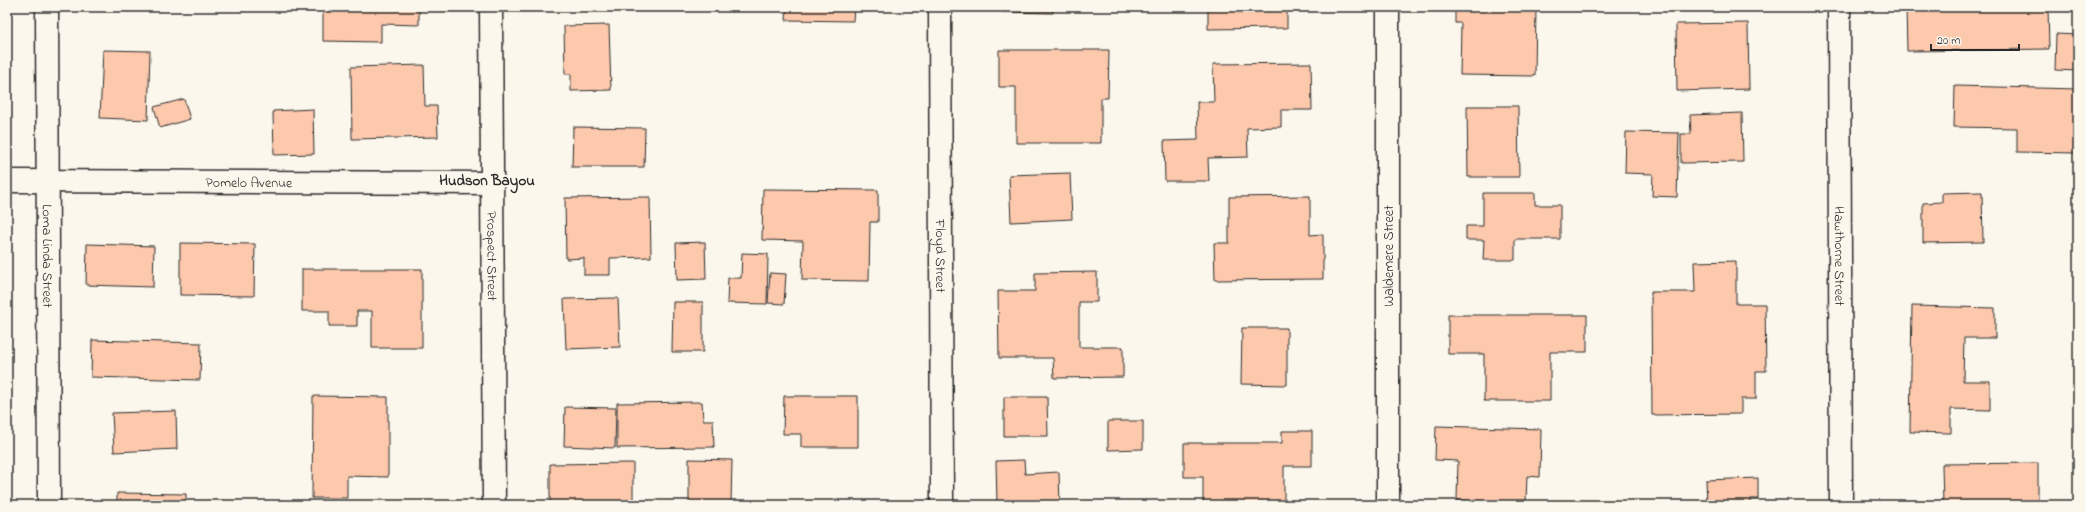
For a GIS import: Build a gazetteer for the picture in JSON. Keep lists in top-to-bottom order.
{
  "streets": {
    "street": [
      "Pomelo Avenue",
      "Loma Linda Street",
      "Prospect Street",
      "Floyd Street",
      "Waldemere Street",
      "Hawthorne Street"
    ]
  },
  "crossings": [
    ["Pomelo Avenue", "Loma Linda Street"],
    ["Pomelo Avenue", "Prospect Street"]
  ],
  "districts": ["Hudson Bayou"],
  "scale_bar": "20 m"
}
